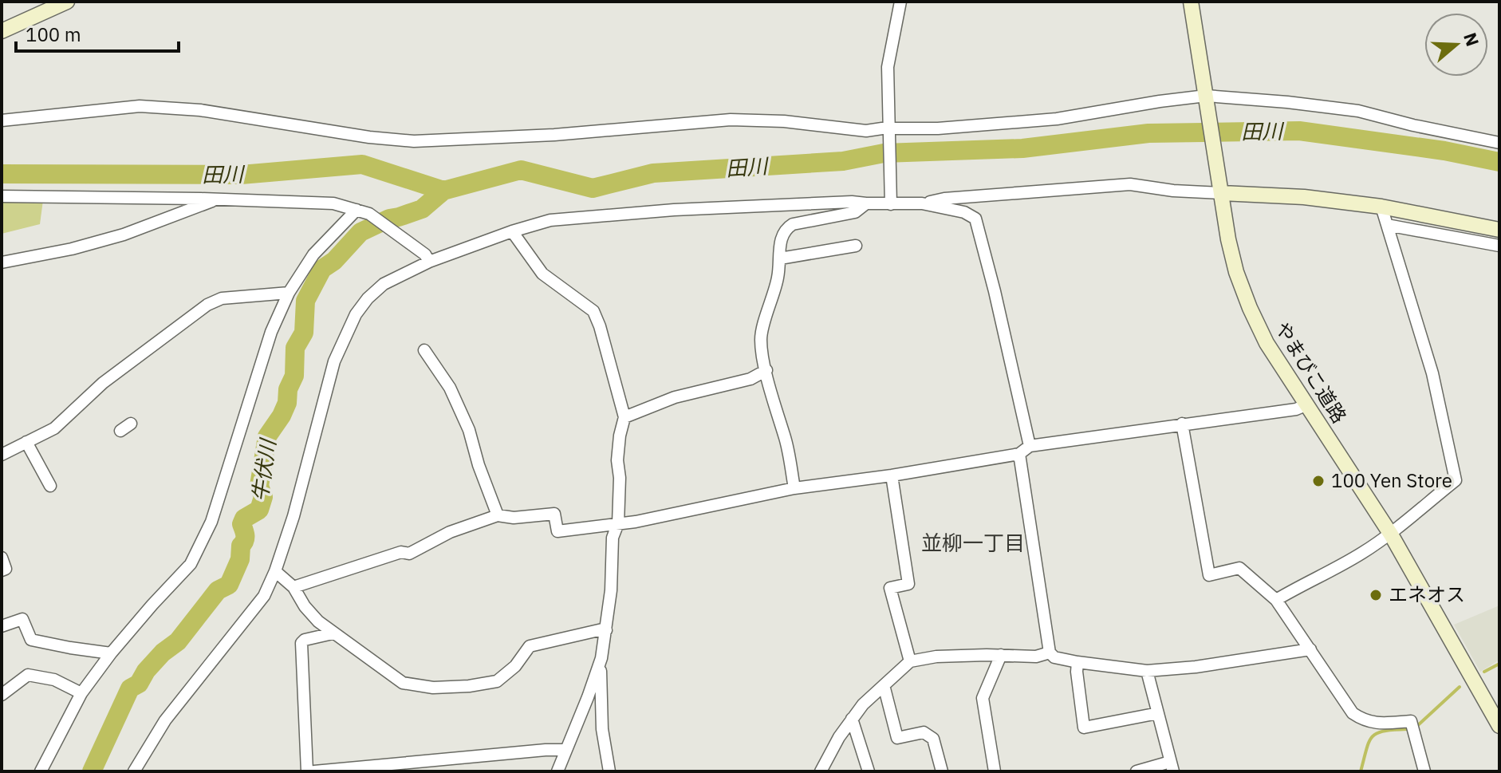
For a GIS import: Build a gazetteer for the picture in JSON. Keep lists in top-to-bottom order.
{
  "streets": {
    "street": ["やまびこ道路"]
  },
  "districts": ["並柳一丁目"],
  "water": ["田川", "牛伏川"],
  "places": ["100 Yen Store", "エネオス"],
  "scale_bar": "100 m",
  "north": "right"
}
